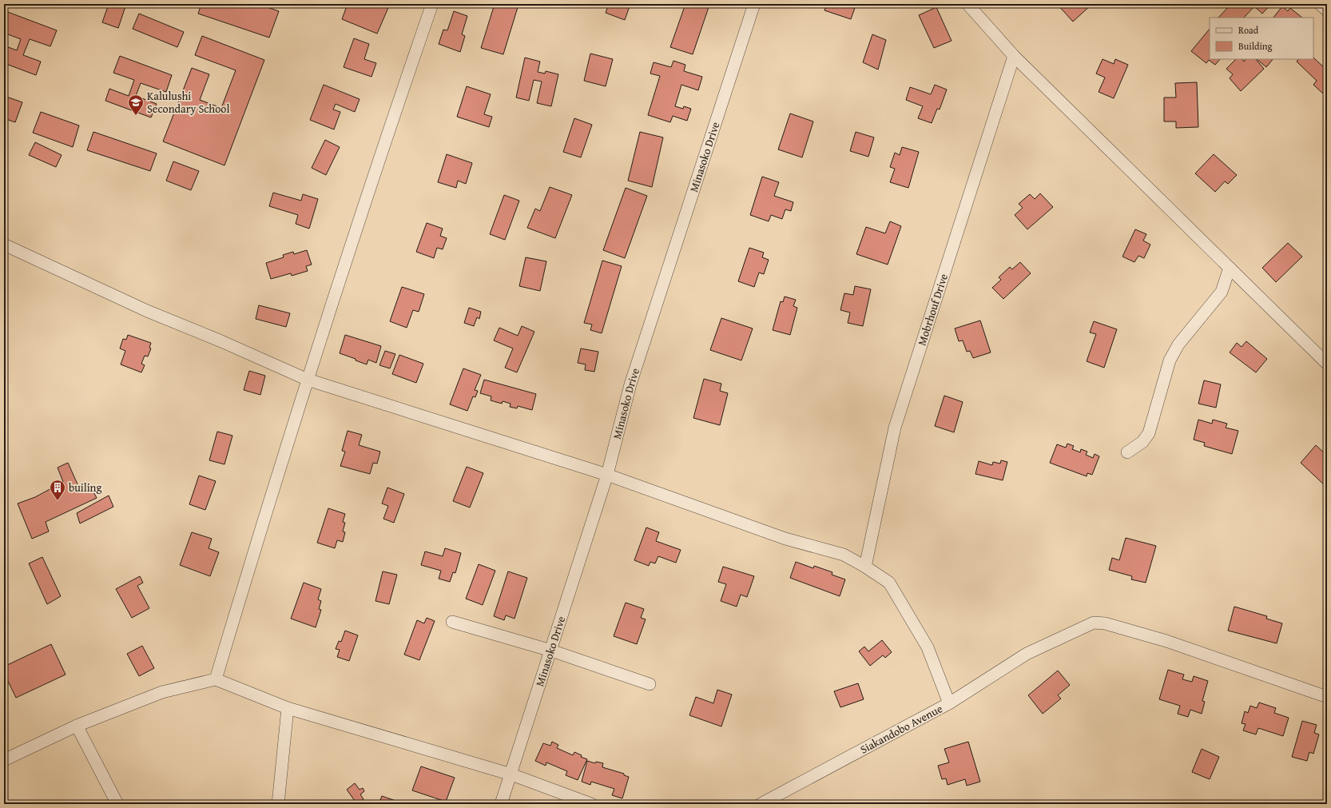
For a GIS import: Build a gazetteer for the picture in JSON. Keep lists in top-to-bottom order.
{
  "streets": {
    "street": ["Minasoko Drive", "Mobrhouf Drive", "Siakandobo Avenue"]
  },
  "crossings": [
    ["Minasoko Drive", "Siakandobo Avenue"],
    ["Mobrhouf Drive", "Siakandobo Avenue"]
  ],
  "places": {
    "school or university": ["Kalulushi Secondary School"],
    "building": ["builing"]
  },
  "legend": ["Road", "Building"]
}
